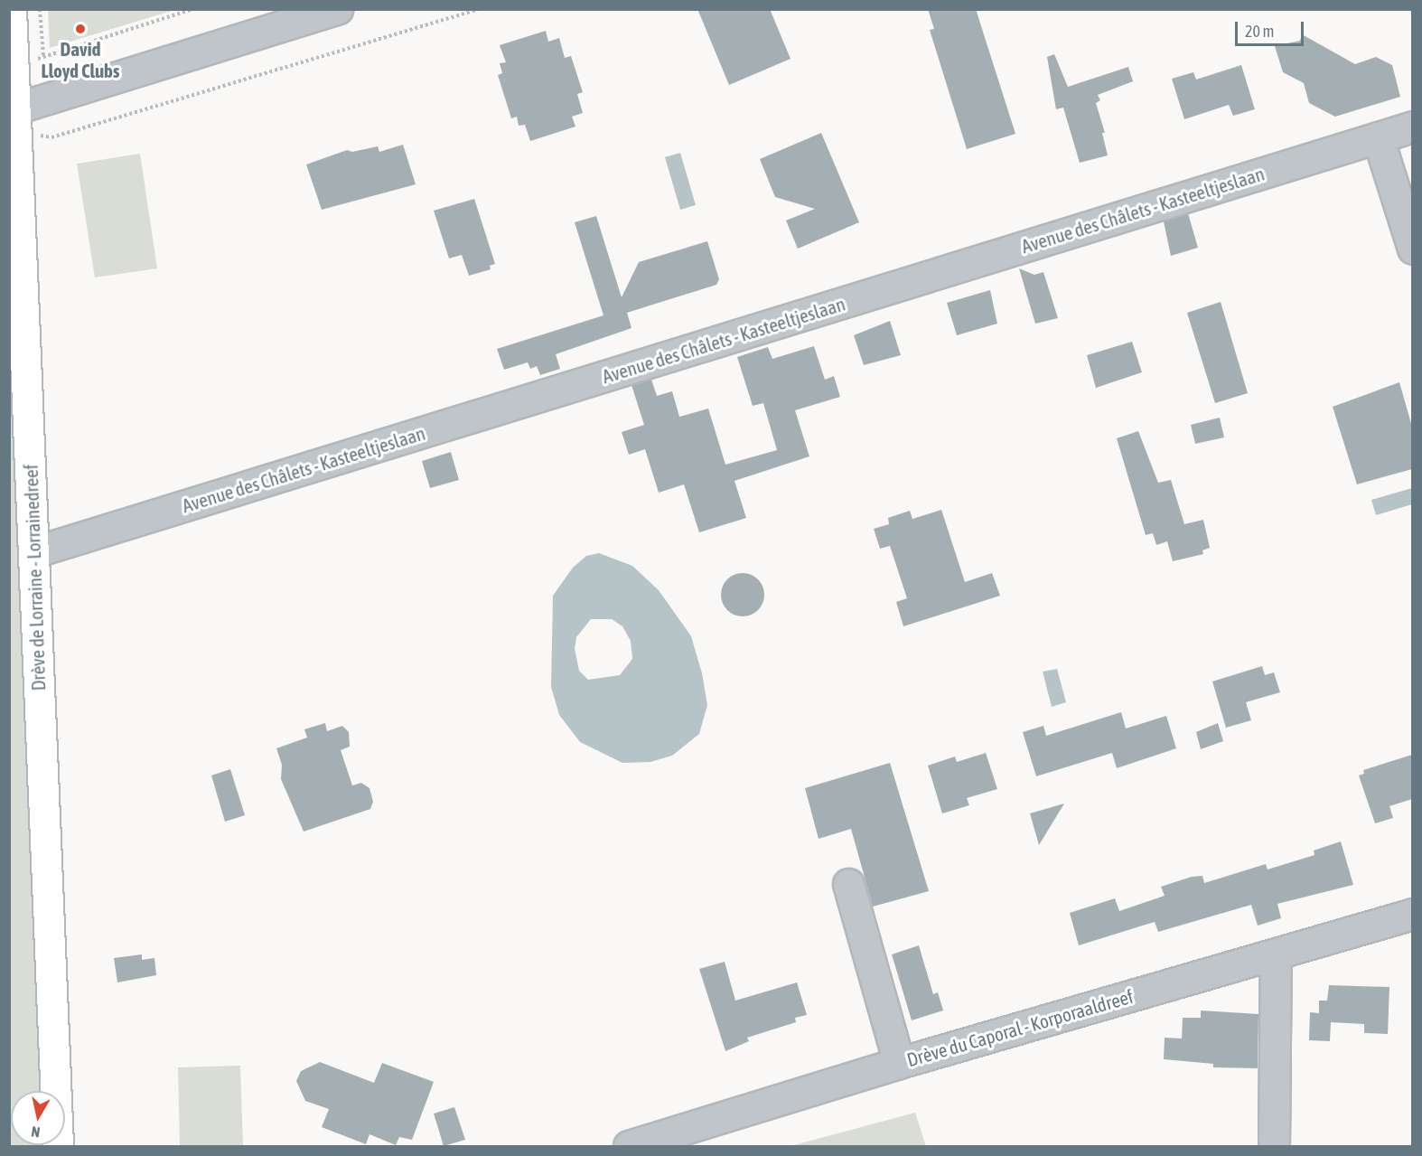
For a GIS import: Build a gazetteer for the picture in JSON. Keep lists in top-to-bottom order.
{
  "streets": {
    "main road": ["Drève de Lorraine - Lorrainedreef"],
    "street": ["Avenue des Châlets - Kasteeltjeslaan", "Drève du Caporal - Korporaaldreef"]
  },
  "crossings": [
    ["Avenue des Châlets - Kasteeltjeslaan", "Drève de Lorraine - Lorrainedreef"]
  ],
  "places": ["David Lloyd Clubs"],
  "scale_bar": "20 m",
  "north": "bottom"
}
